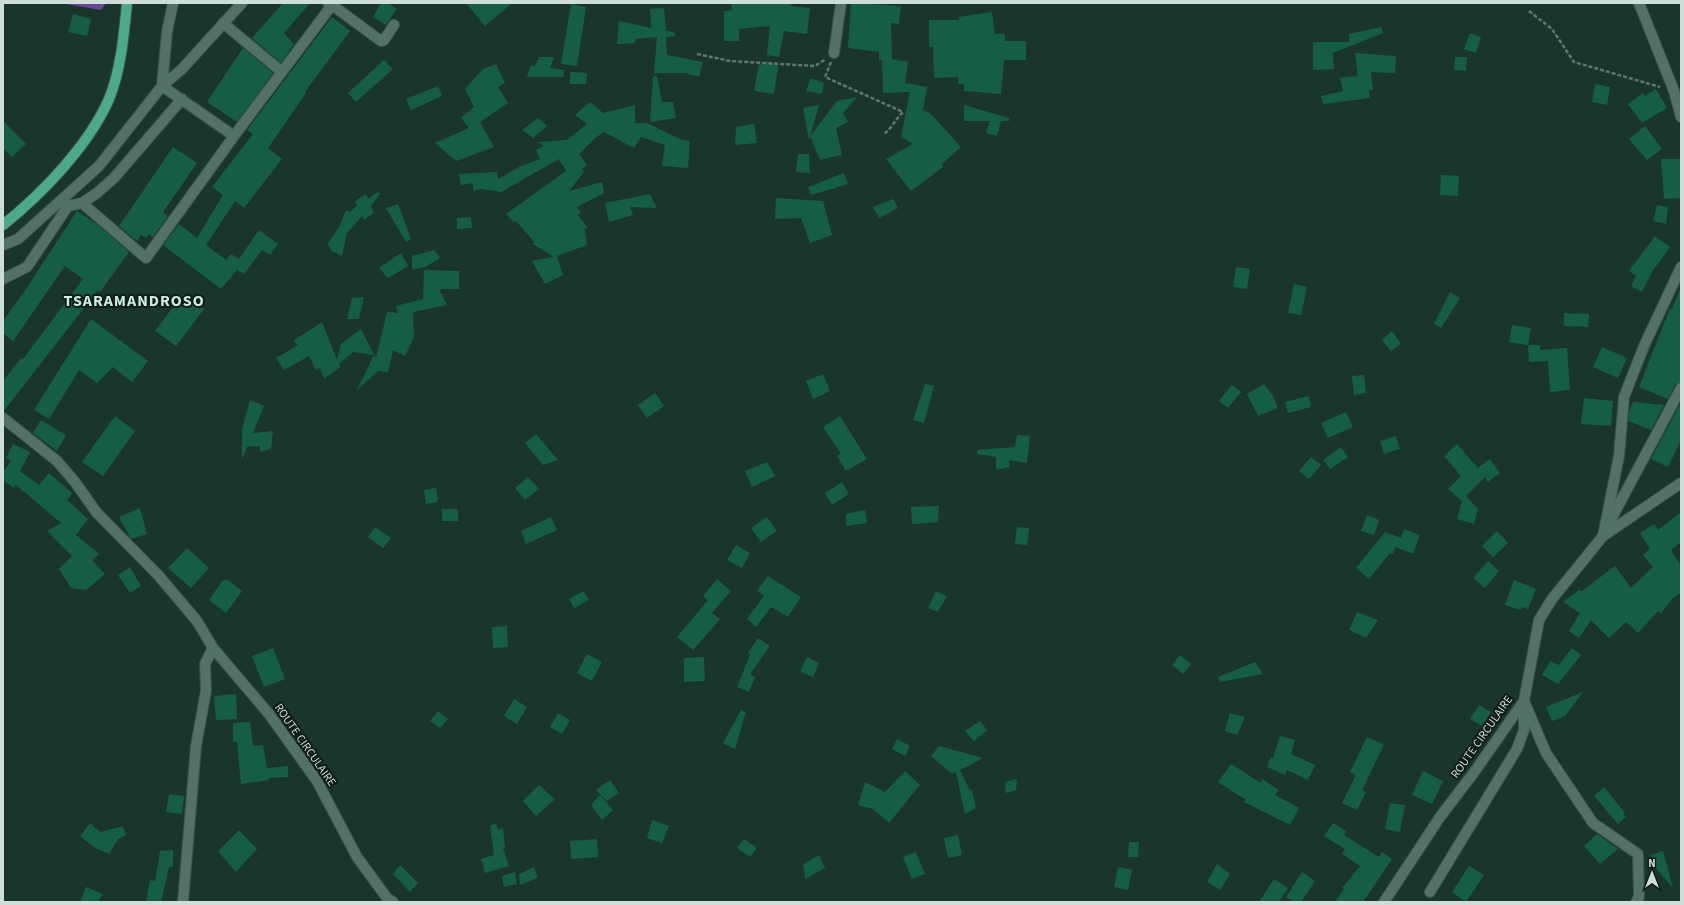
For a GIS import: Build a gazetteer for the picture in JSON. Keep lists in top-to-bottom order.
{
  "streets": {
    "street": ["ROUTE CIRCULAIRE"]
  },
  "districts": ["TSARAMANDROSO"],
  "north": "top"
}
